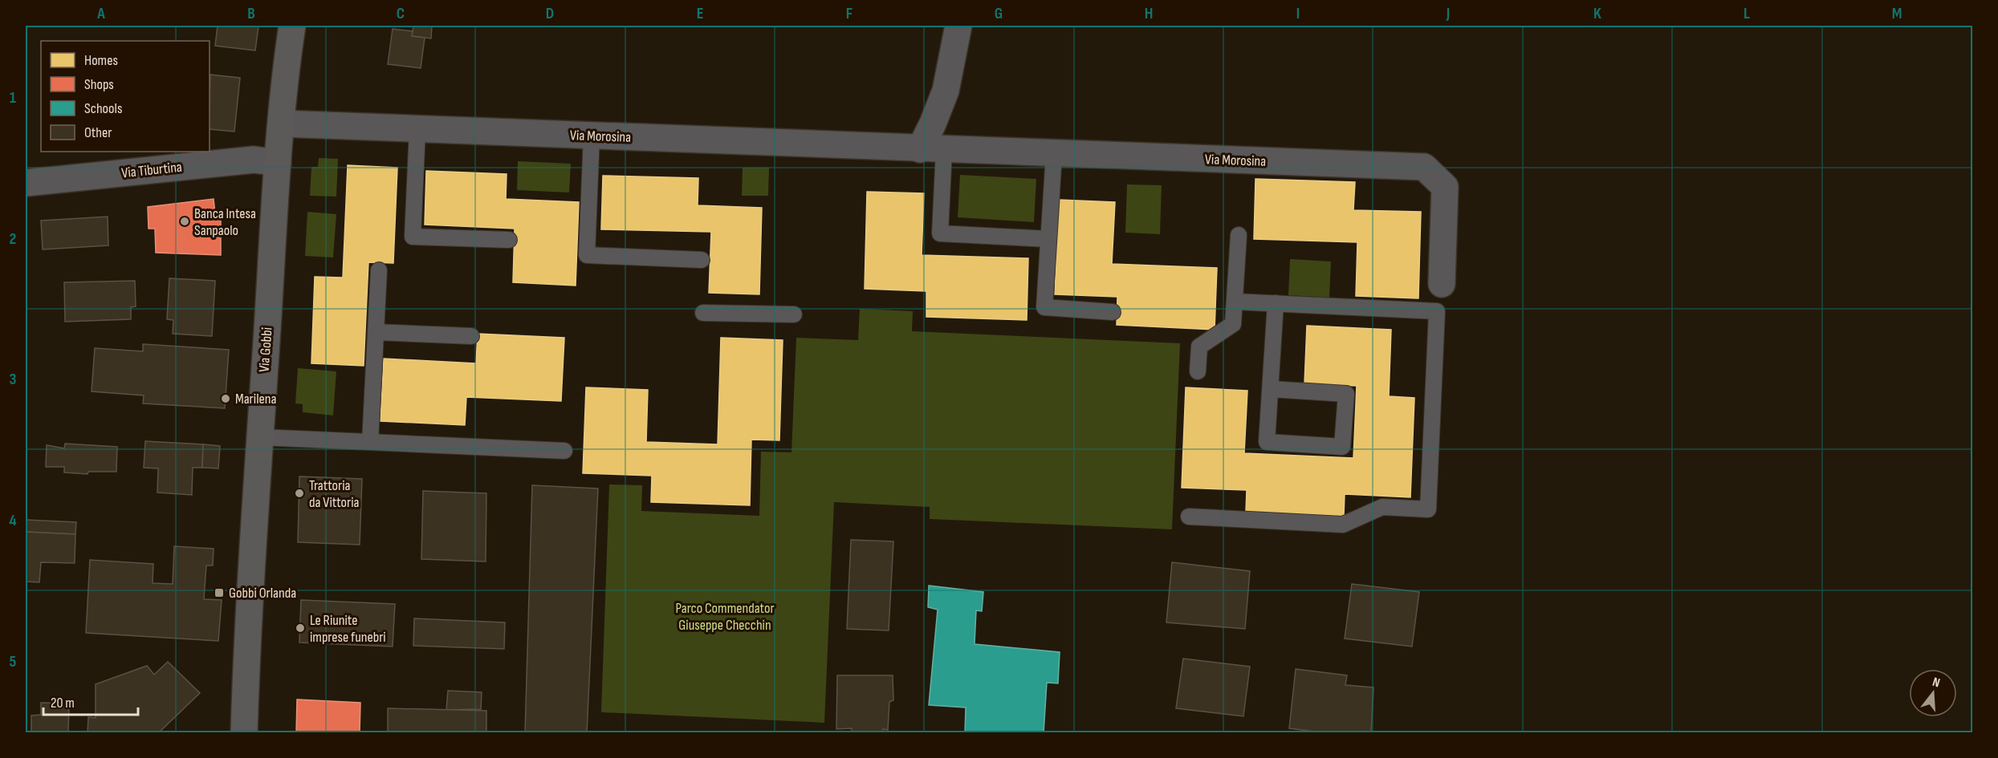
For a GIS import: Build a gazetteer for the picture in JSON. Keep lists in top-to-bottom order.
{
  "streets": {
    "street": ["Via Morosina", "Via Tiburtina", "Via Gobbi"]
  },
  "crossings": [
    ["Via Morosina", "Via Gobbi"],
    ["Via Tiburtina", "Via Gobbi"]
  ],
  "parks": ["Parco Commendator Giuseppe Checchin"],
  "places": {
    "other": [
      "Banca Intesa Sanpaolo",
      "Marilena",
      "Trattoria da Vittoria",
      "Le Riunite imprese funebri"
    ],
    "transit": ["Gobbi Orlanda"]
  },
  "legend": [
    "Homes",
    "Shops",
    "Schools",
    "Other"
  ],
  "scale_bar": "20 m",
  "north": "top",
  "grid": {
    "columns": [
      "A",
      "B",
      "C",
      "D",
      "E",
      "F",
      "G",
      "H",
      "I",
      "J",
      "K",
      "L",
      "M"
    ],
    "rows": [
      "1",
      "2",
      "3",
      "4",
      "5"
    ]
  }
}
